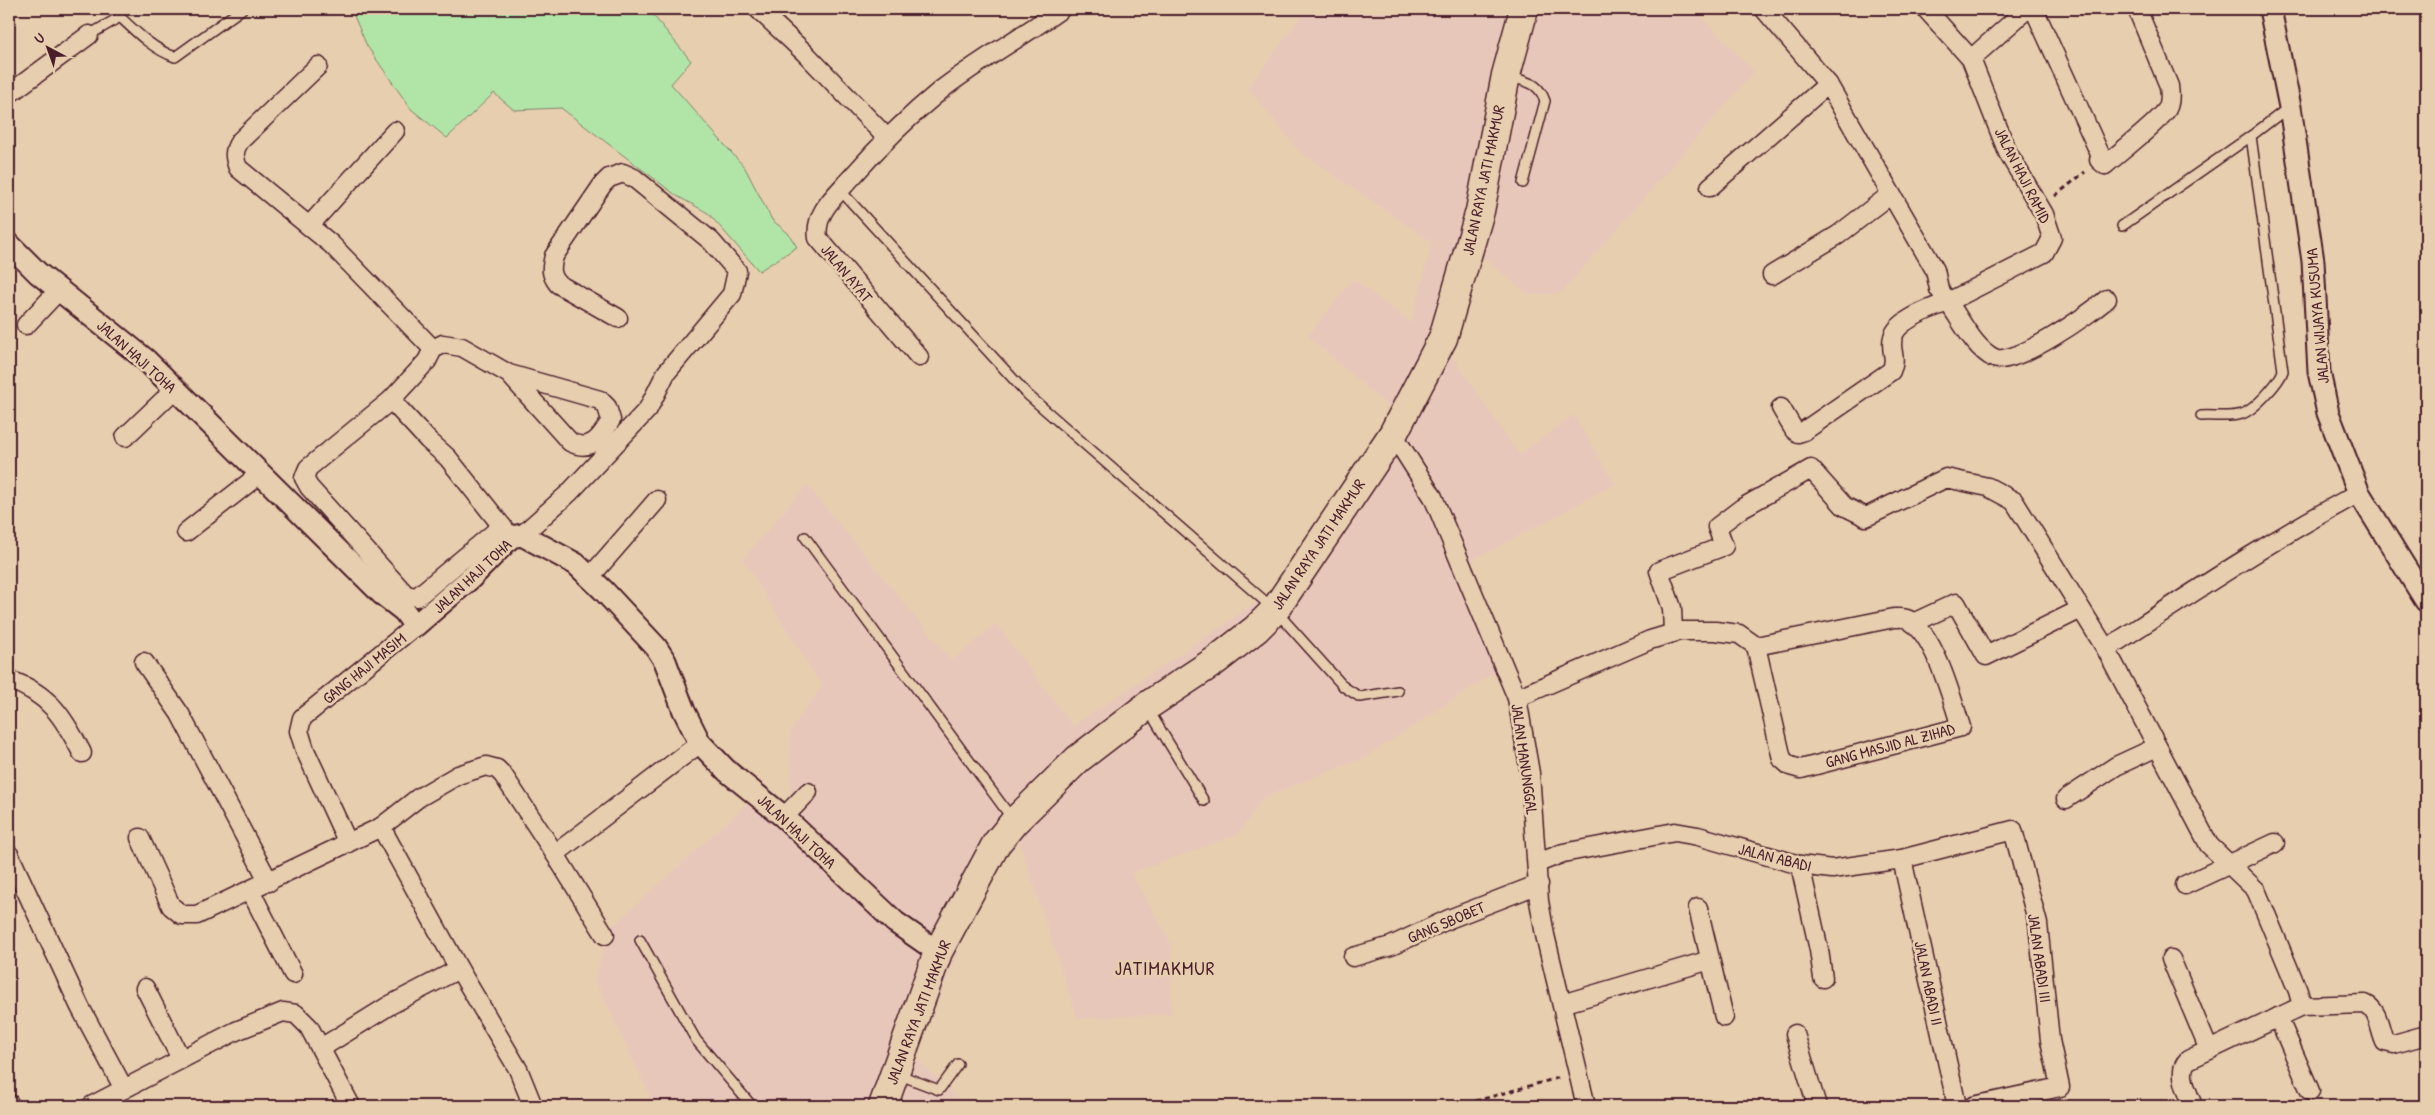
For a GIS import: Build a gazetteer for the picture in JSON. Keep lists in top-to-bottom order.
{
  "streets": {
    "main road": ["JALAN RAYA JATI MAKMUR"],
    "street": [
      "JALAN HAJI RAMID",
      "JALAN AYAT",
      "JALAN WIJAYA KUSUMA",
      "JALAN HAJI TOHA",
      "GANG HAJI MASIM",
      "GANG MASJID AL ZIHAD",
      "JALAN MANUNGGAL",
      "JALAN ABADI",
      "GANG SBOBET",
      "JALAN ABADI III",
      "JALAN ABADI II"
    ]
  },
  "crossings": [
    ["JALAN RAYA JATI MAKMUR", "JALAN HAJI TOHA"],
    ["JALAN RAYA JATI MAKMUR", "JALAN MANUNGGAL"],
    ["JALAN HAJI TOHA", "GANG HAJI MASIM"],
    ["JALAN MANUNGGAL", "JALAN ABADI"],
    ["JALAN MANUNGGAL", "GANG SBOBET"],
    ["JALAN ABADI", "JALAN ABADI III"],
    ["JALAN ABADI", "JALAN ABADI II"]
  ],
  "districts": ["JATIMAKMUR"],
  "north": "top left"
}
